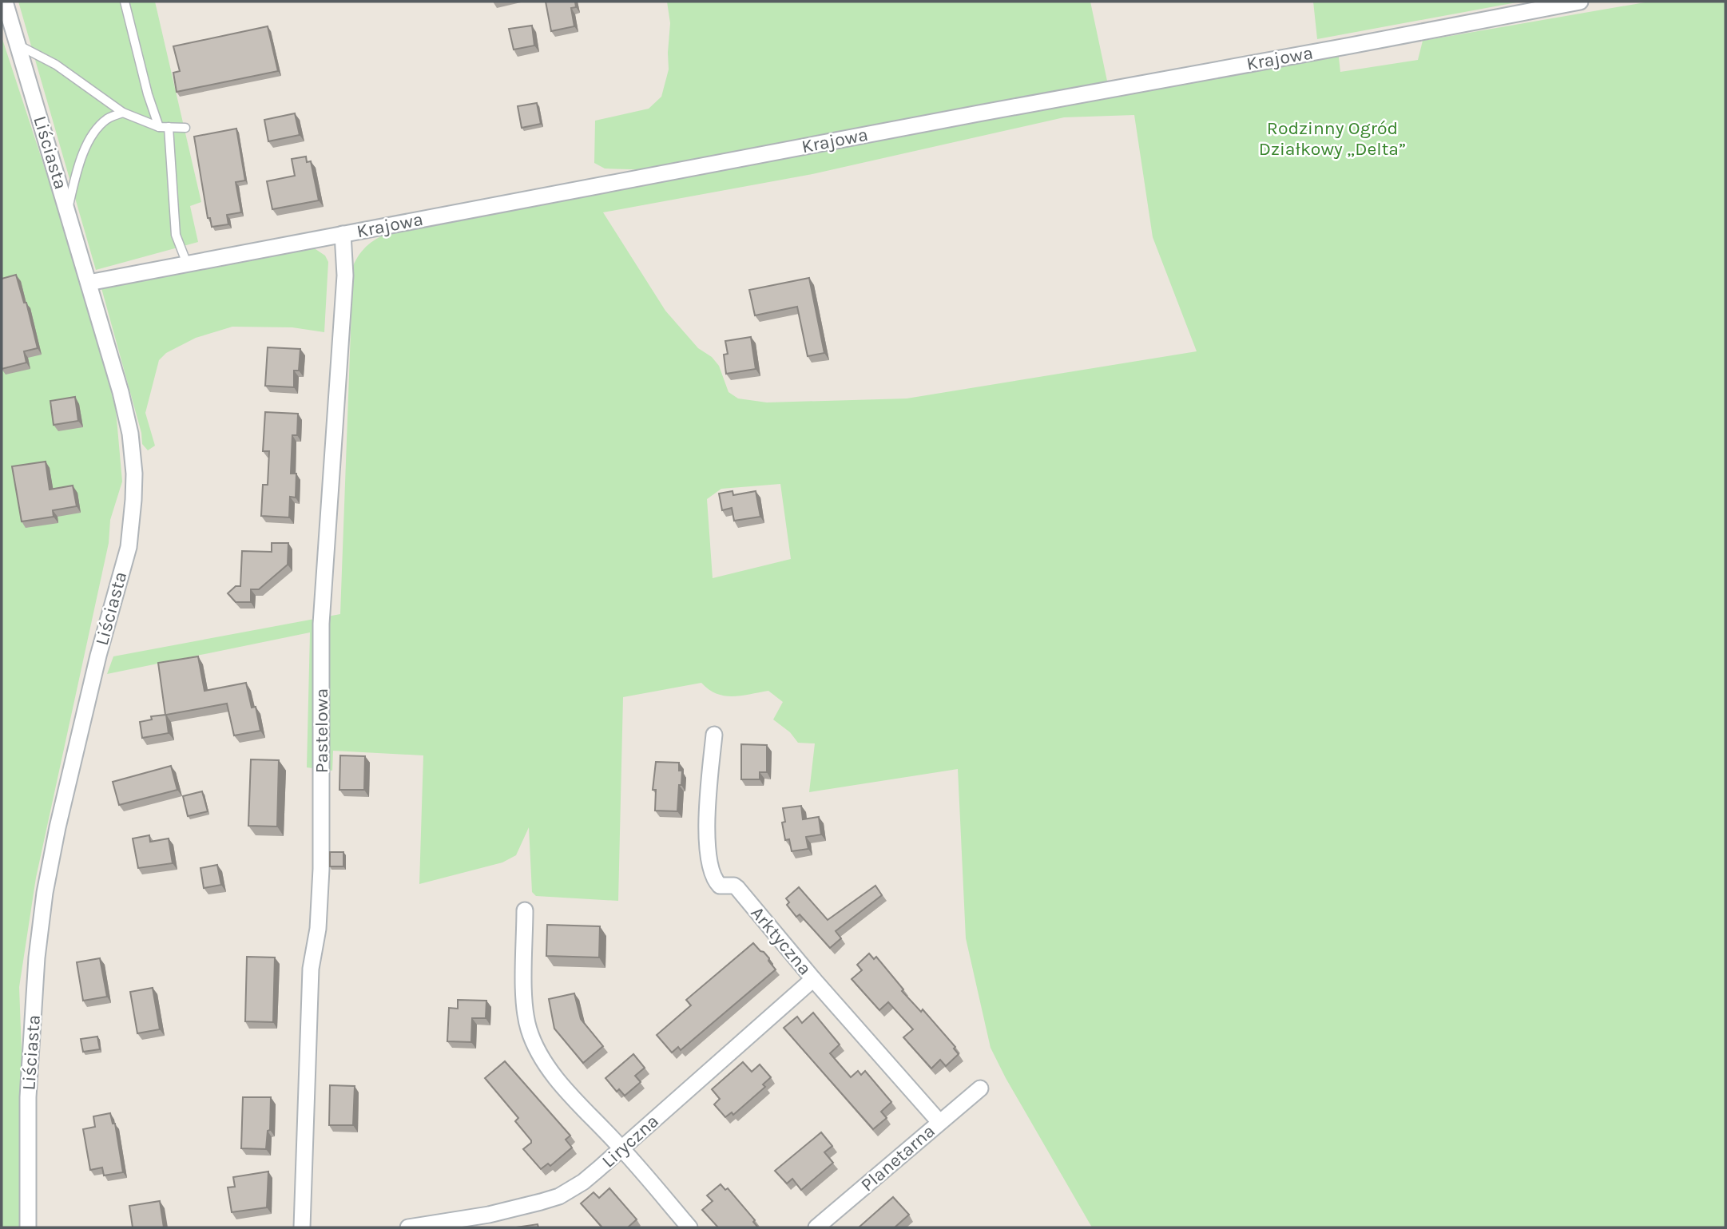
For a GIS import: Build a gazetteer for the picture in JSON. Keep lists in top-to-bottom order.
{
  "streets": {
    "street": [
      "Krajowa",
      "Liściasta",
      "Pastelowa",
      "Arktyczna",
      "Liryczna",
      "Planetarna"
    ]
  },
  "crossings": [
    ["Krajowa", "Liściasta"],
    ["Krajowa", "Pastelowa"],
    ["Arktyczna", "Liryczna"],
    ["Arktyczna", "Planetarna"]
  ],
  "parks": ["Rodzinny Ogród Działkowy „Delta”"]
}
